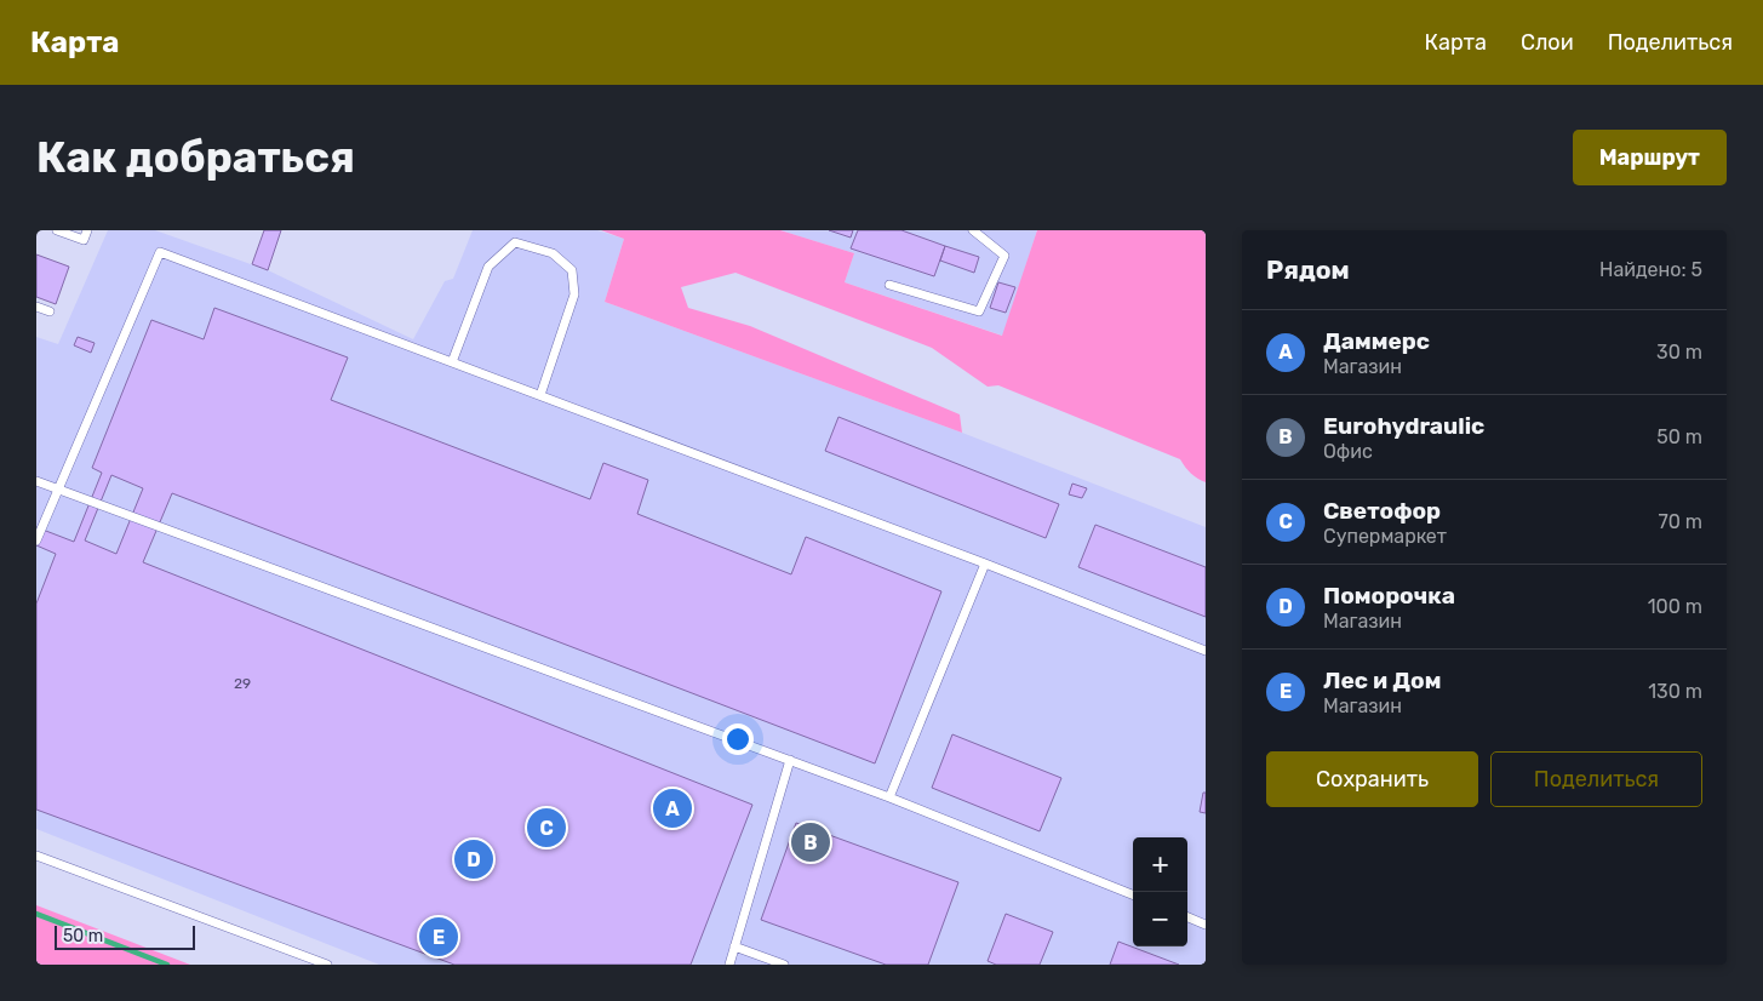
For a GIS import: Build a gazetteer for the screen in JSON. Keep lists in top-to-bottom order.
{
  "house_numbers": ["29"],
  "scale_bar": "50 m",
  "page": {
    "header": "Карта",
    "nav": ["Карта", "Слои", "Поделиться"],
    "buttons": [
      "Маршрут",
      ["Сохранить", "Поделиться"]
    ],
    "title": "Как добраться",
    "heading": ["Рядом", "Найдено: 5"],
    "list": [
      {
        "mark": "A",
        "name": "Даммерс",
        "note": "Магазин",
        "value": "30 m"
      },
      {
        "mark": "B",
        "name": "Eurohydraulic",
        "note": "Офис",
        "value": "50 m"
      },
      {
        "mark": "C",
        "name": "Светофор",
        "note": "Супермаркет",
        "value": "70 m"
      },
      {
        "mark": "D",
        "name": "Поморочка",
        "note": "Магазин",
        "value": "100 m"
      },
      {
        "mark": "E",
        "name": "Лес и Дом",
        "note": "Магазин",
        "value": "130 m"
      }
    ],
    "pins": [
      "A",
      "C",
      "B",
      "D",
      "E"
    ],
    "map_buttons": ["+", "−"],
    "scale": "50 m"
  }
}
